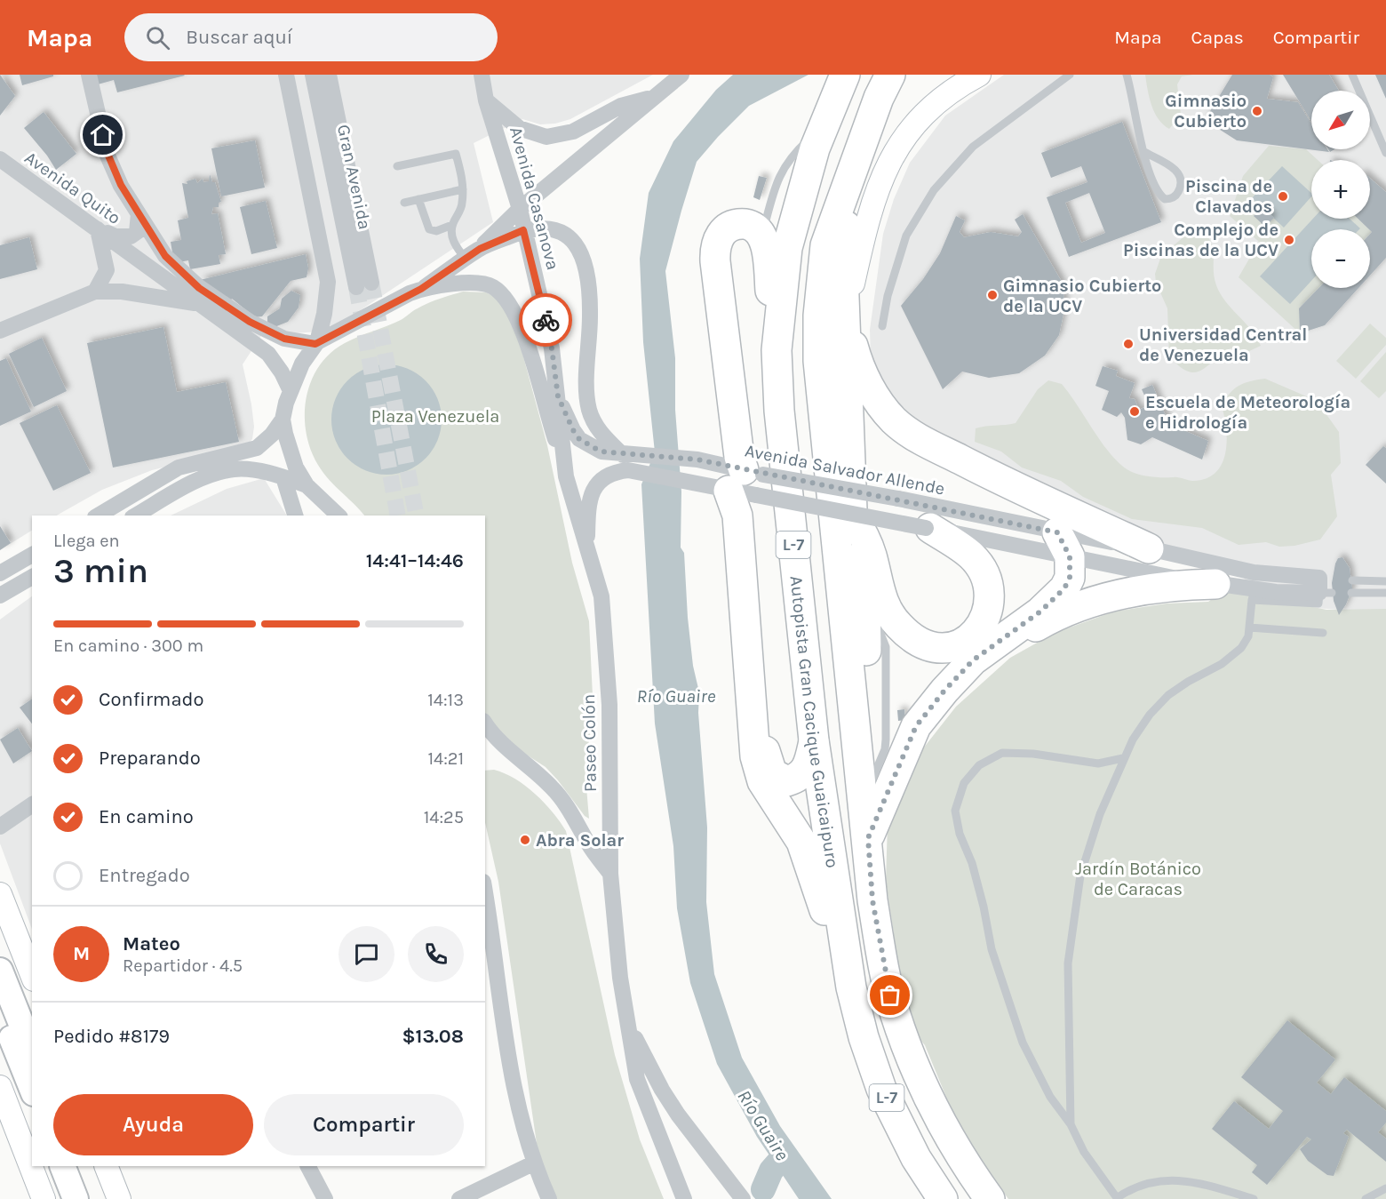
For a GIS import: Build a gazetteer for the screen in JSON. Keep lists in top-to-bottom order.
{
  "streets": {
    "highway": ["L-7", "Autopista Gran Cacique Guaicaipuro"],
    "street": [
      "Gran Avenida",
      "Avenida Quito",
      "Avenida Casanova",
      "Avenida Salvador Allende",
      "Paseo Colón"
    ]
  },
  "crossings": [
    ["Avenida Casanova", "Avenida Salvador Allende"],
    ["Avenida Casanova", "Paseo Colón"],
    ["Avenida Salvador Allende", "Paseo Colón"]
  ],
  "water": ["Río Guaire"],
  "parks": ["Plaza Venezuela", "Jardín Botánico de Caracas"],
  "places": [
    "Gimnasio Cubierto",
    "Piscina de Clavados",
    "Complejo de Piscinas de la UCV",
    "Gimnasio Cubierto de la UCV",
    "Universidad Central de Venezuela",
    "Escuela de Meteorología e Hidrología",
    "Abra Solar"
  ],
  "north": "bottom left",
  "page": {
    "header": "Mapa",
    "search": "Buscar aquí",
    "nav": ["Mapa", "Capas", "Compartir"],
    "map_buttons": ["+", "−"],
    "heading": ["3 min", "Llega en", "14:41–14:46"],
    "panel": [
      "Mateo",
      "Repartidor · 4.5",
      "Pedido #8179",
      "$13.08"
    ],
    "bar": "En camino · 300 m",
    "list": [
      ["Confirmado", "14:13"],
      ["Preparando", "14:21"],
      ["En camino", "14:25"],
      "Entregado"
    ],
    "round": "M",
    "buttons": ["Ayuda", "Compartir"]
  }
}
